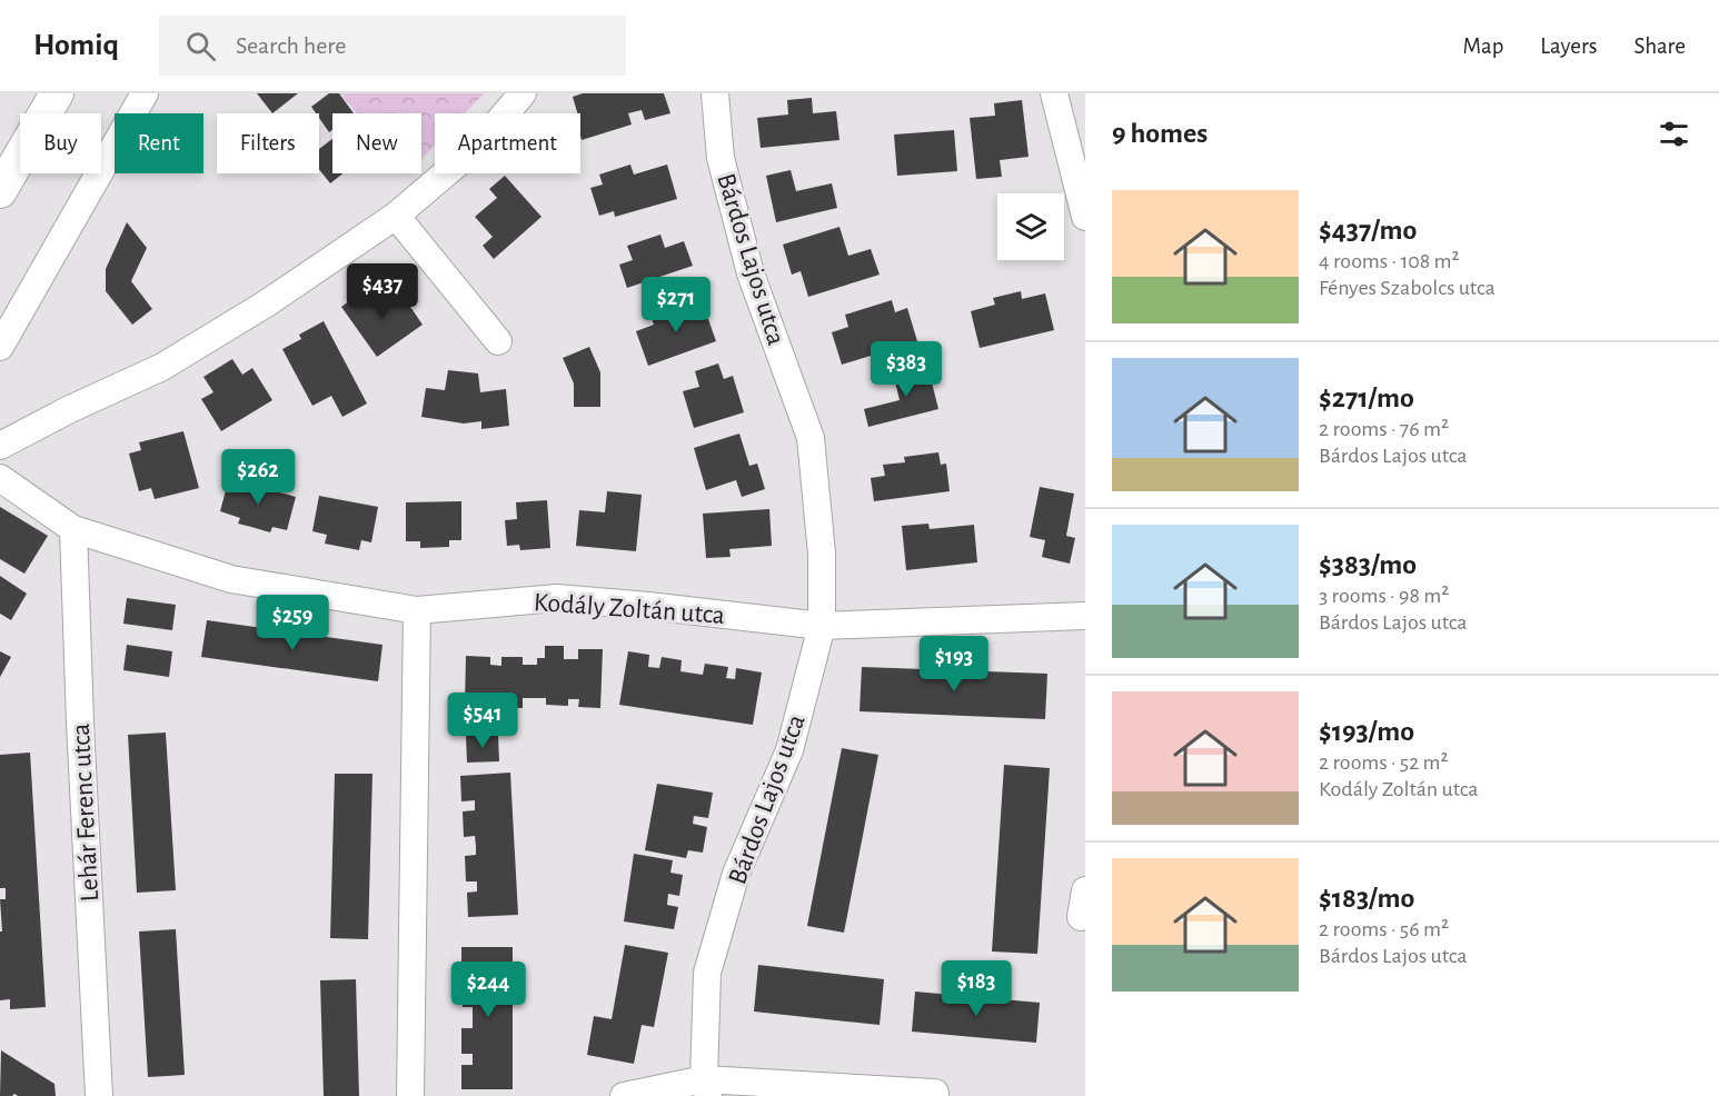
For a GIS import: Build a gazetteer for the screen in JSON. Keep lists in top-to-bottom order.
{
  "streets": {
    "street": ["Bárdos Lajos utca", "Kodály Zoltán utca", "Lehár Ferenc utca"]
  },
  "crossings": [
    ["Bárdos Lajos utca", "Kodály Zoltán utca"],
    ["Kodály Zoltán utca", "Lehár Ferenc utca"]
  ],
  "page": {
    "header": "Homiq",
    "search": "Search here",
    "nav": ["Map", "Layers", "Share"],
    "heading": "9 homes",
    "chip": [
      "Buy",
      "Rent",
      "Filters",
      "New",
      "Apartment"
    ],
    "list": [
      {
        "name": "$437/mo",
        "note": "4 rooms · 108 m² · Fényes Szabolcs utca"
      },
      {
        "name": "$271/mo",
        "note": "2 rooms · 76 m² · Bárdos Lajos utca"
      },
      {
        "name": "$383/mo",
        "note": "3 rooms · 98 m² · Bárdos Lajos utca"
      },
      {
        "name": "$193/mo",
        "note": "2 rooms · 52 m² · Kodály Zoltán utca"
      },
      {
        "name": "$183/mo",
        "note": "2 rooms · 56 m² · Bárdos Lajos utca"
      }
    ],
    "price": [
      "$437",
      "$271",
      "$383",
      "$262",
      "$259",
      "$193",
      "$541",
      "$183",
      "$244"
    ]
  }
}
